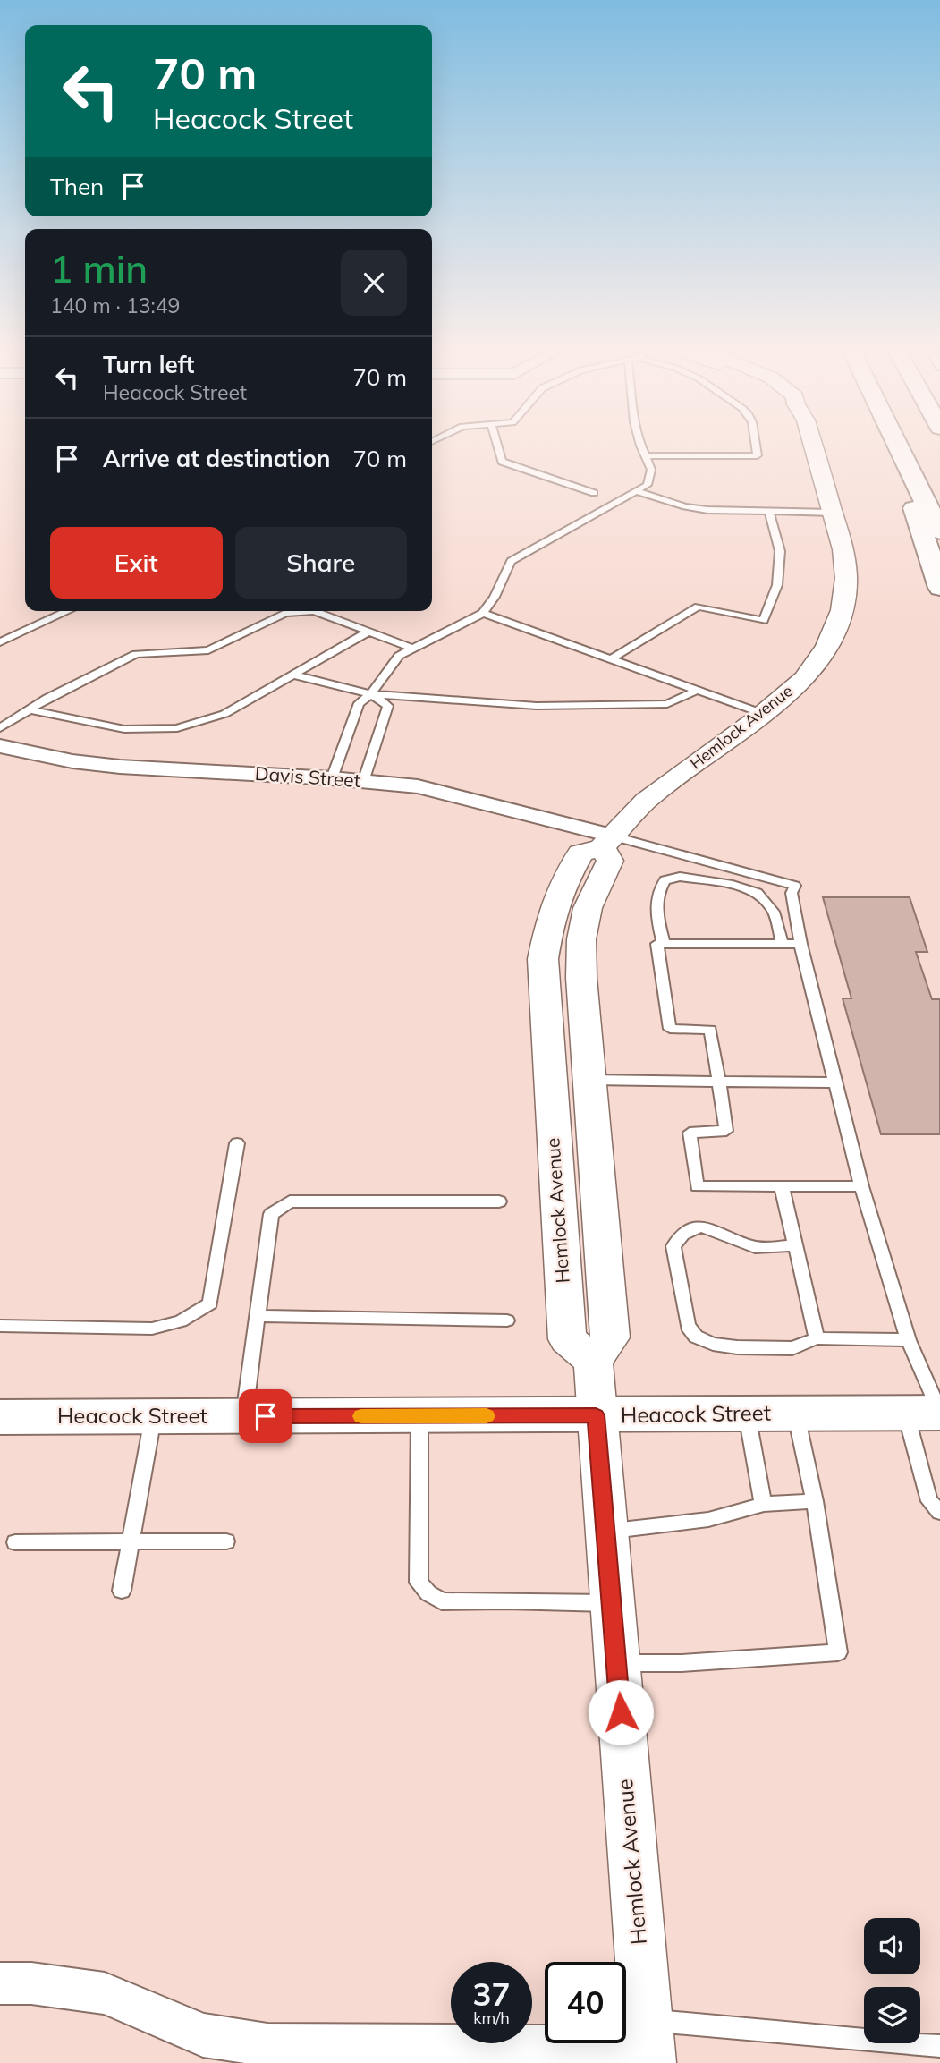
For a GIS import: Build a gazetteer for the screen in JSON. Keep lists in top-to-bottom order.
{
  "streets": {
    "main road": ["Heacock Street"],
    "street": ["Hemlock Avenue", "Davis Street"]
  },
  "crossings": [
    ["Hemlock Avenue", "Davis Street"],
    ["Hemlock Avenue", "Heacock Street"]
  ],
  "page": {
    "turn": ["70 m", "Heacock Street"],
    "then": "Then",
    "heading": ["1 min", "140 m · 13:49"],
    "list": [
      {
        "name": "Turn left",
        "note": "Heacock Street",
        "value": "70 m"
      },
      {
        "name": "Arrive at destination",
        "value": "70 m"
      }
    ],
    "buttons": ["Exit", "Share"],
    "speed": "37 km/h",
    "limit": "40"
  }
}
